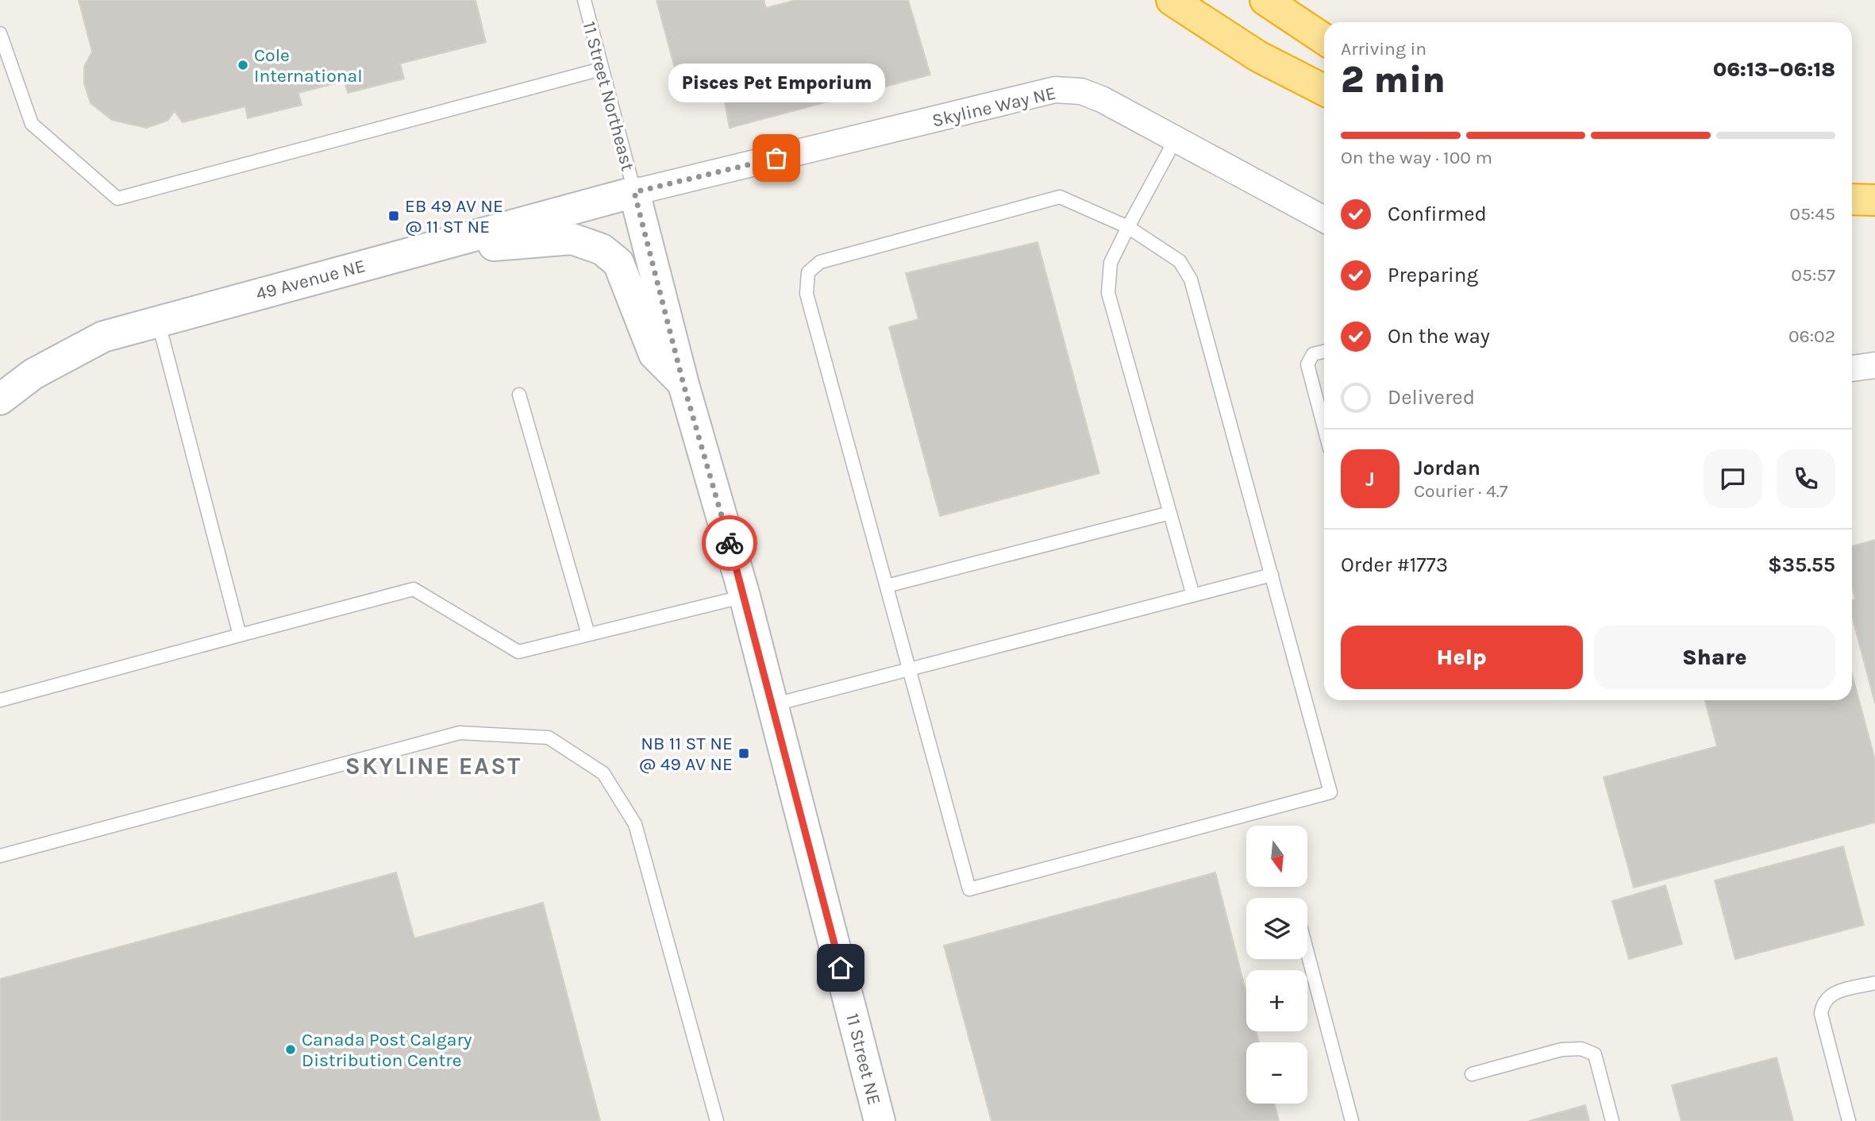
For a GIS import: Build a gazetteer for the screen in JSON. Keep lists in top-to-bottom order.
{
  "streets": {
    "street": ["Skyline Way NE", "49 Avenue NE", "11 Street NE"],
    "lane": ["11 Street Northeast"]
  },
  "crossings": [
    ["11 Street Northeast", "Skyline Way NE"],
    ["11 Street Northeast", "49 Avenue NE"],
    ["11 Street Northeast", "11 Street NE"],
    ["Skyline Way NE", "49 Avenue NE"],
    ["Skyline Way NE", "11 Street NE"],
    ["49 Avenue NE", "11 Street NE"]
  ],
  "districts": ["SKYLINE EAST"],
  "places": {
    "other": ["Cole International", "Pisces Pet Emporium", "Canada Post Calgary Distribution Centre"],
    "transit": ["EB 49 AV NE @ 11 ST NE", "NB 11 ST NE @ 49 AV NE"]
  },
  "north": "bottom",
  "page": {
    "heading": ["2 min", "Arriving in", "06:13–06:18"],
    "panel": [
      "Jordan",
      "Courier · 4.7",
      "Order #1773",
      "$35.55"
    ],
    "bubble": "Pisces Pet Emporium",
    "bar": "On the way · 100 m",
    "list": [
      ["Confirmed", "05:45"],
      ["Preparing", "05:57"],
      ["On the way", "06:02"],
      "Delivered"
    ],
    "round": "J",
    "buttons": ["Help", "Share"],
    "map_buttons": ["+", "−"]
  }
}
